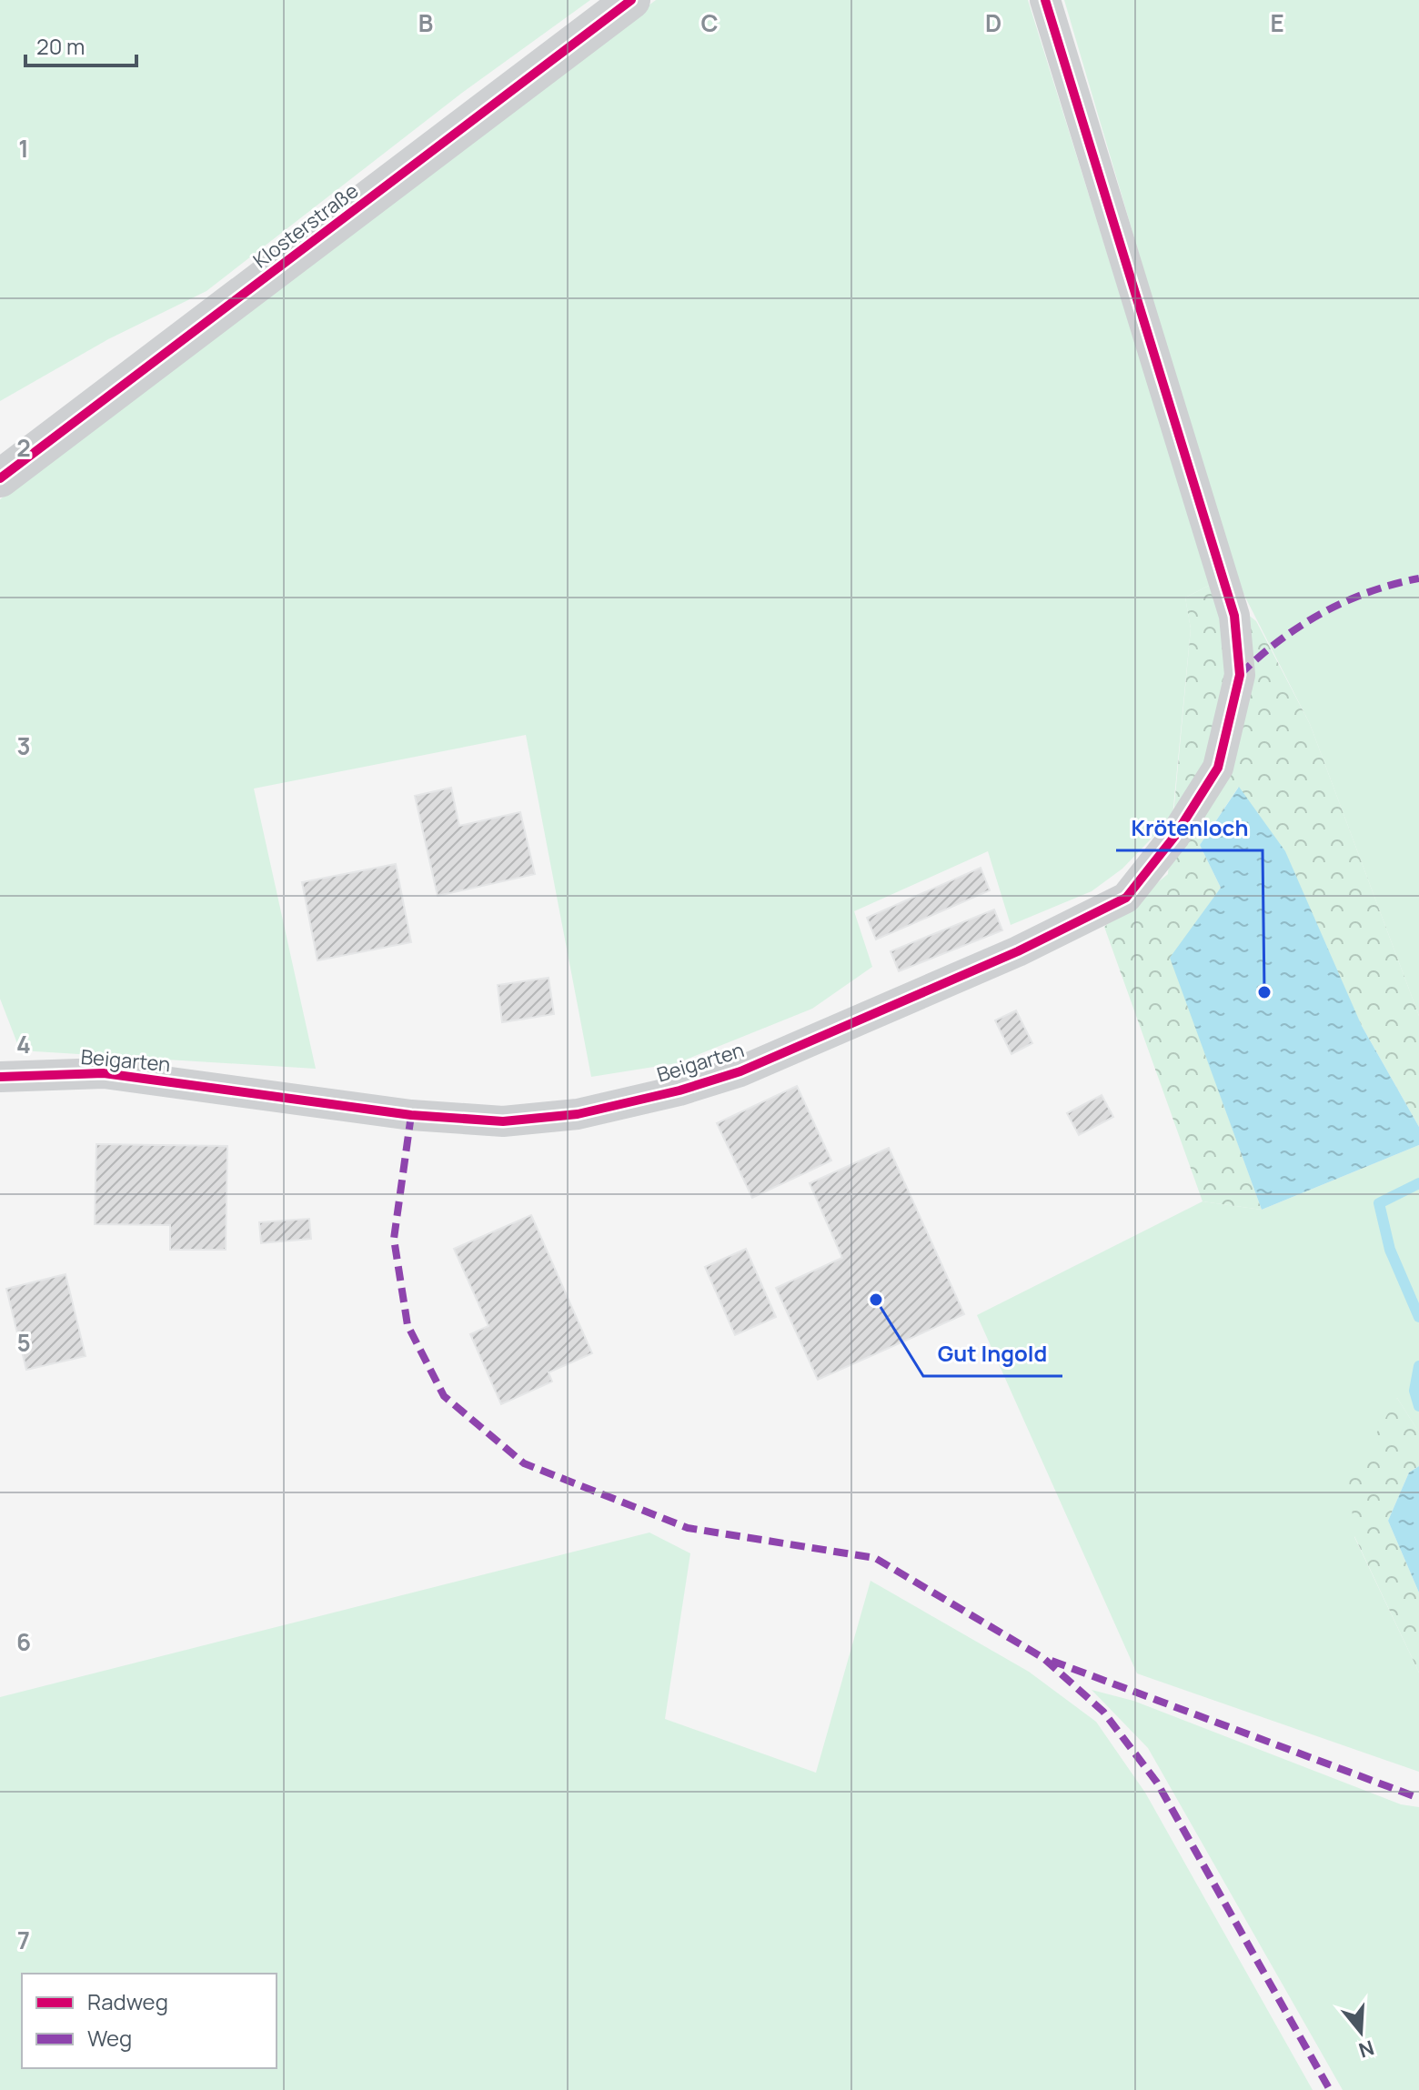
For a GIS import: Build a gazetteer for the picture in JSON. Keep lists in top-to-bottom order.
{
  "streets": {
    "street": ["Klosterstraße", "Beigarten"]
  },
  "places": ["Krötenloch", "Gut Ingold"],
  "legend": ["Radweg", "Weg"],
  "scale_bar": "20 m",
  "north": "bottom",
  "grid": {
    "columns": [
      "B",
      "C",
      "D",
      "E"
    ],
    "rows": [
      "1",
      "2",
      "3",
      "4",
      "5",
      "6",
      "7"
    ]
  }
}
